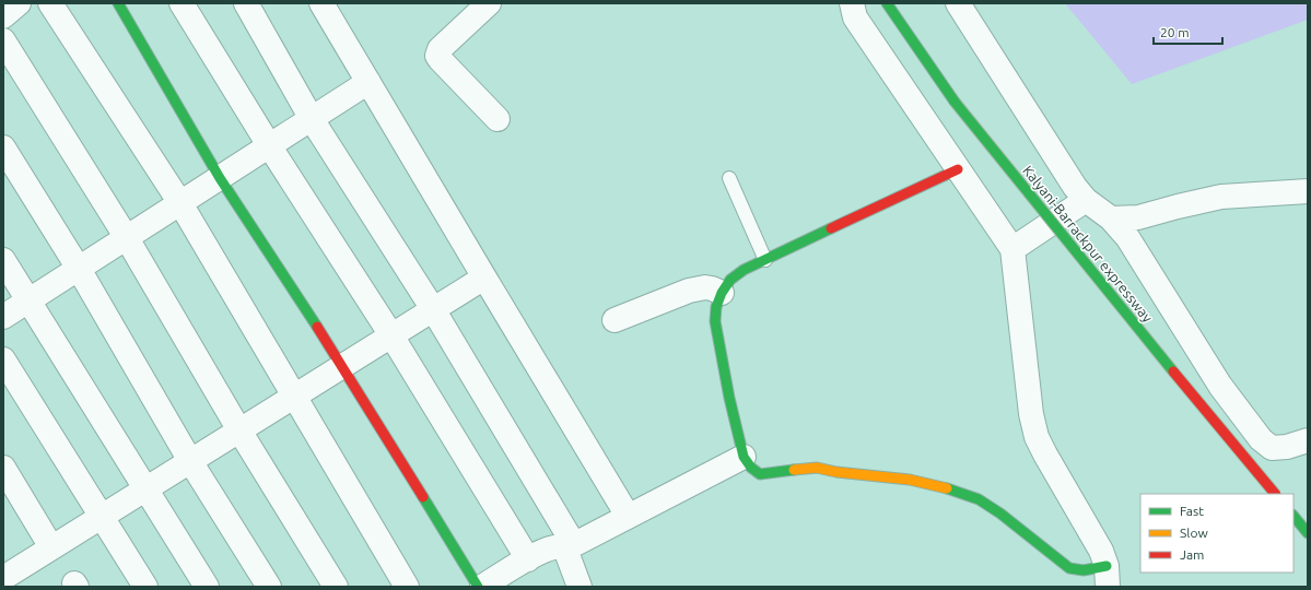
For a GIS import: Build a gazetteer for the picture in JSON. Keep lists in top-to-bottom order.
{
  "streets": {
    "main road": ["Kalyani-Barrackpur expressway"]
  },
  "legend": ["Fast", "Slow", "Jam"],
  "scale_bar": "20 m"
}
